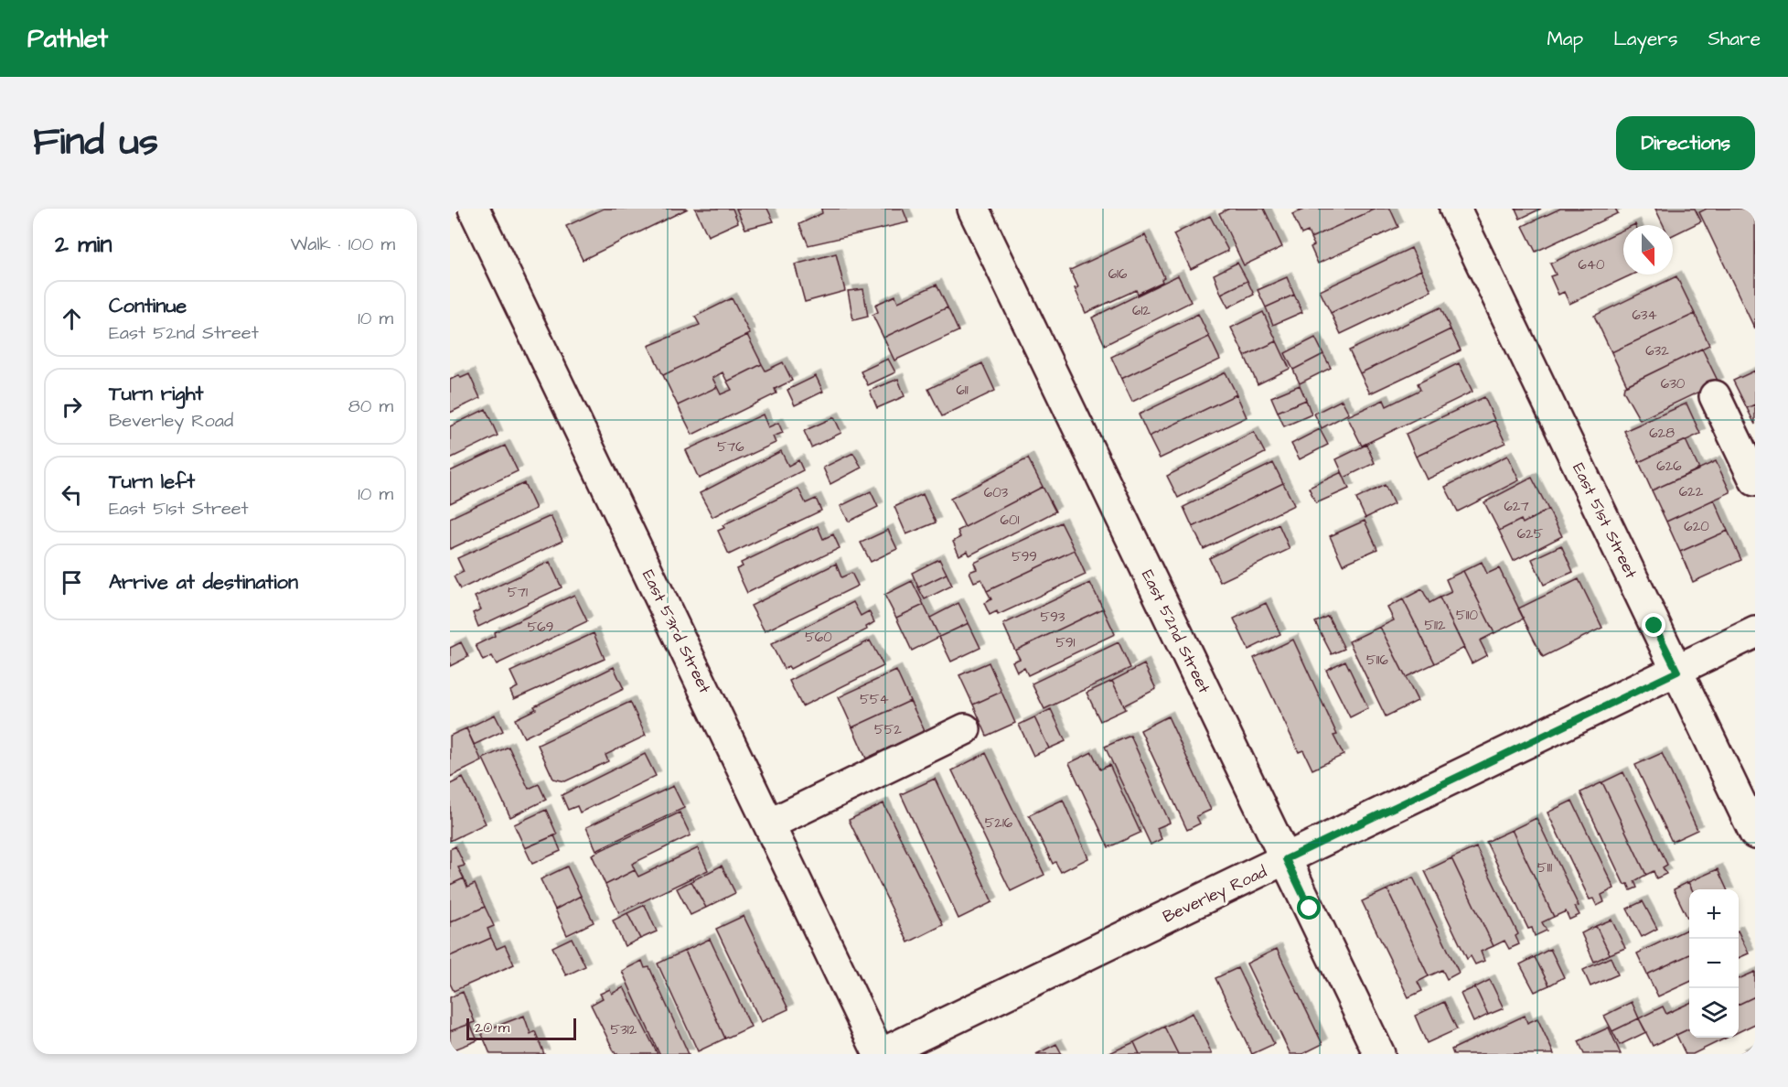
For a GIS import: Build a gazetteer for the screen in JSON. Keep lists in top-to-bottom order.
{
  "streets": {
    "street": [
      "East 51st Street",
      "East 53rd Street",
      "East 52nd Street",
      "Beverley Road"
    ]
  },
  "crossings": [
    ["East 51st Street", "Beverley Road"],
    ["East 53rd Street", "Beverley Road"],
    ["East 52nd Street", "Beverley Road"]
  ],
  "house_numbers": [
    "640",
    "616",
    "612",
    "634",
    "632",
    "630",
    "611",
    "628",
    "576",
    "626",
    "622",
    "603",
    "627",
    "601",
    "620",
    "625",
    "599",
    "571",
    "5110",
    "593",
    "5112",
    "569",
    "560",
    "591",
    "5116",
    "554",
    "552",
    "5216",
    "5111",
    "5312"
  ],
  "scale_bar": "20 m",
  "north": "bottom",
  "page": {
    "header": "Pathlet",
    "nav": ["Map", "Layers", "Share"],
    "title": "Find us",
    "buttons": "Directions",
    "heading": ["2 min", "Walk · 100 m"],
    "list": [
      ["Continue", "East 52nd Street", "10 m"],
      ["Turn right", "Beverley Road", "80 m"],
      ["Turn left", "East 51st Street", "10 m"],
      "Arrive at destination"
    ],
    "map_buttons": ["+", "−"],
    "scale": "20 m"
  }
}
